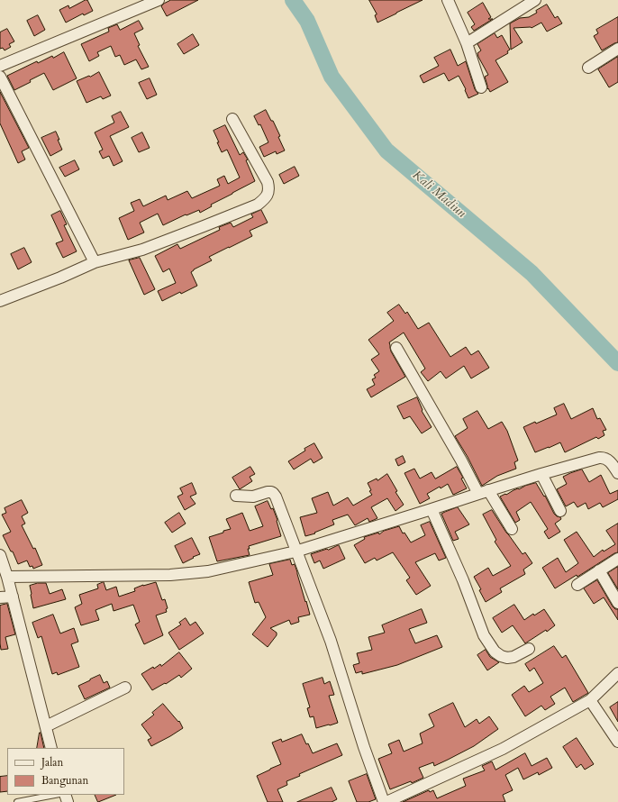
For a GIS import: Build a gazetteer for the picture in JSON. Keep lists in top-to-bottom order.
{
  "water": ["Kali Madiun"],
  "legend": ["Jalan", "Bangunan"]
}
